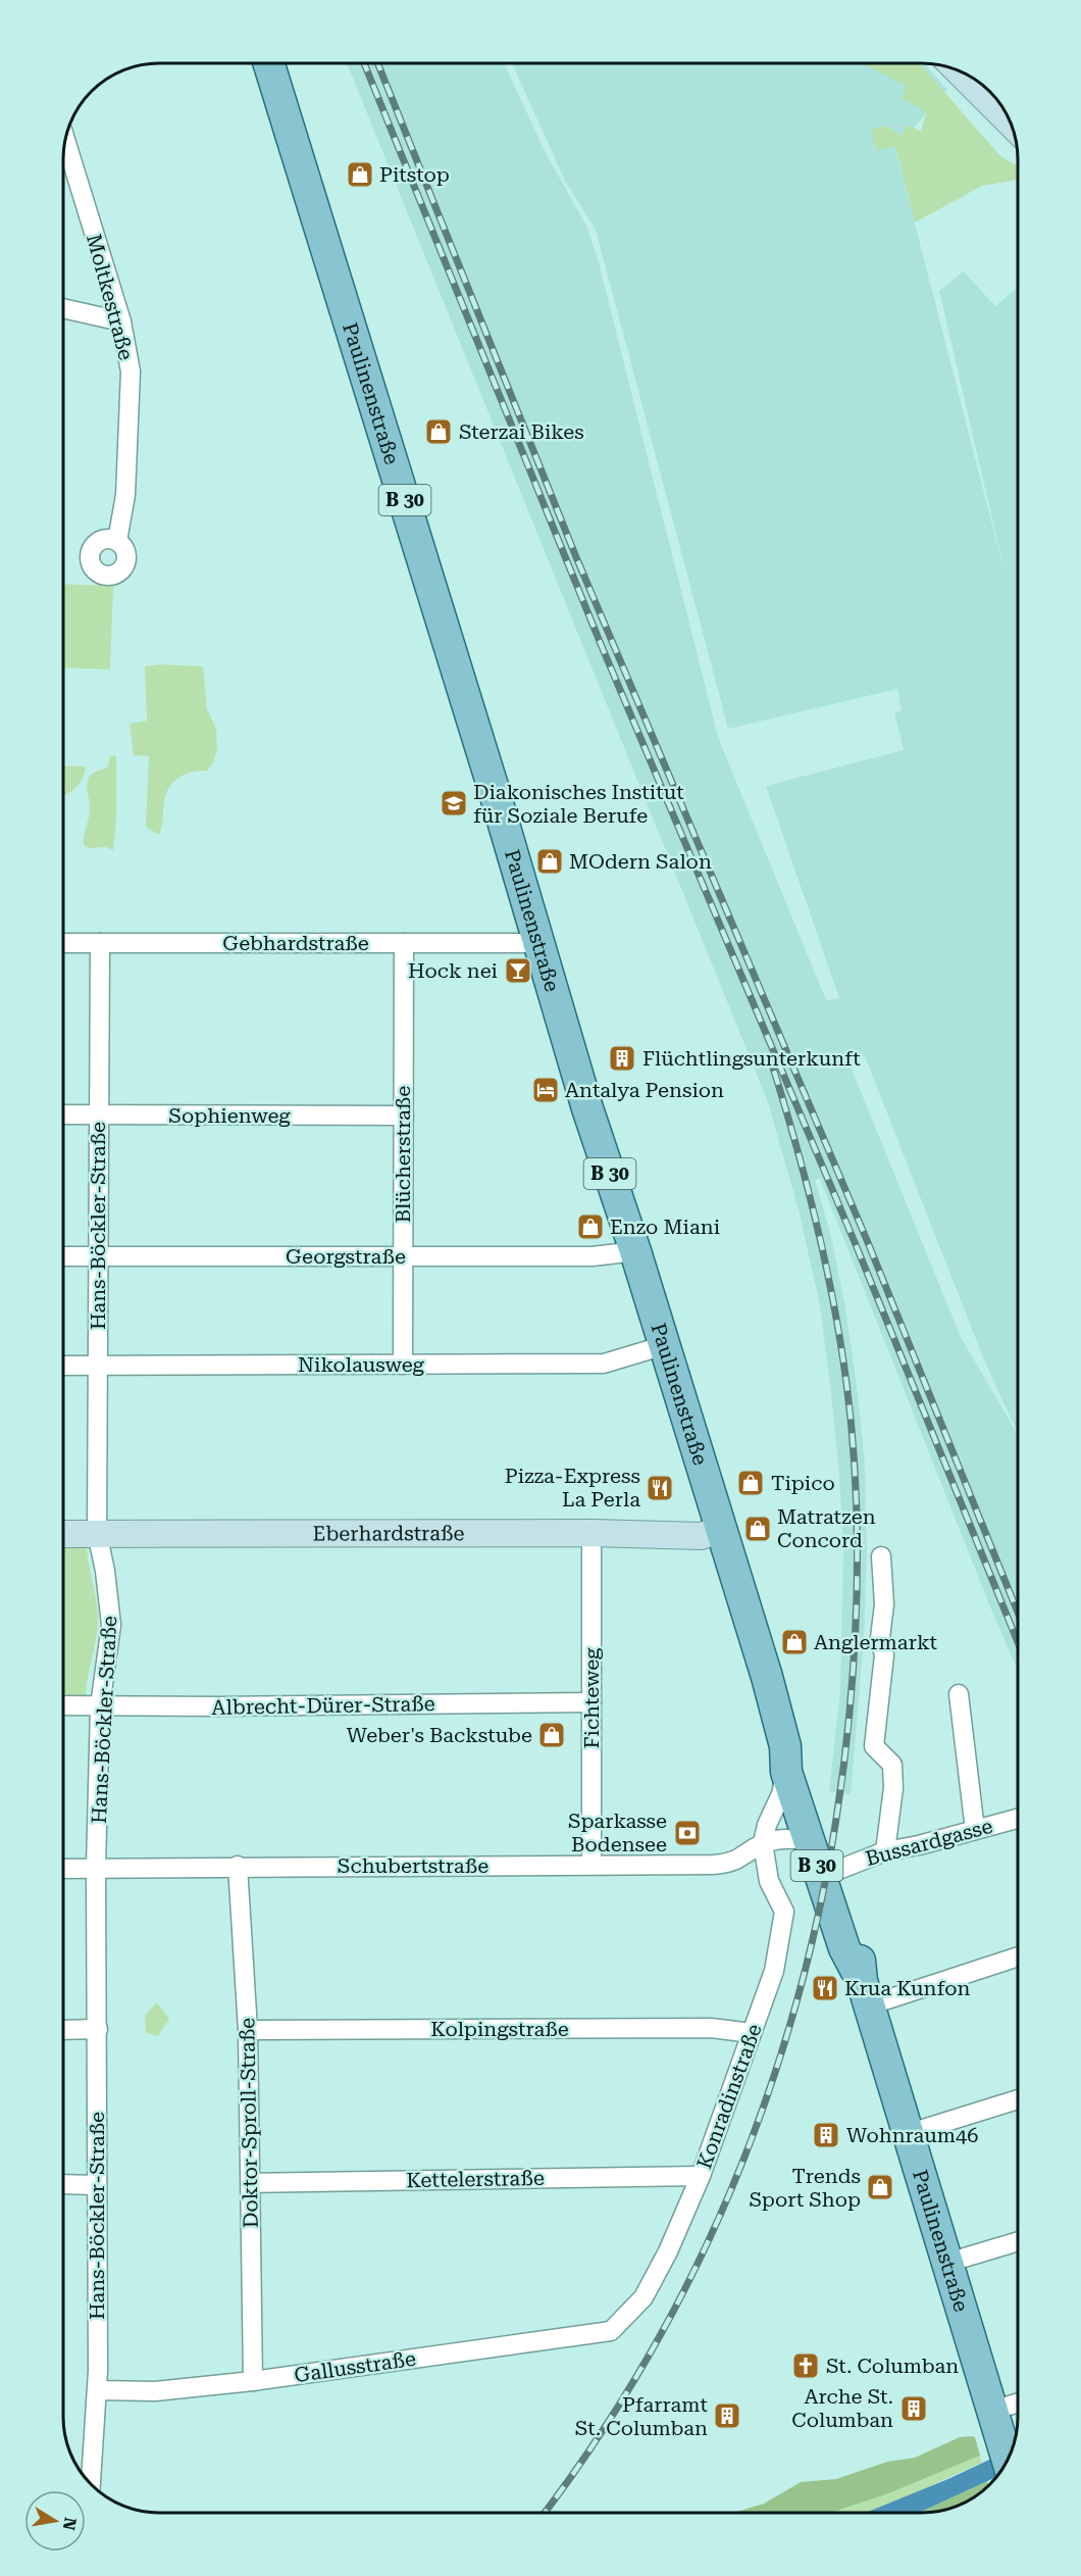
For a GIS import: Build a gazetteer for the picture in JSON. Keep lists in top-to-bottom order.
{
  "streets": {
    "main road": ["Paulinenstraße", "B 30"],
    "street": [
      "Moltkestraße",
      "Gebhardstraße",
      "Sophienweg",
      "Blücherstraße",
      "Hans-Böckler-Straße",
      "Georgstraße",
      "Nikolausweg",
      "Eberhardstraße",
      "Fichteweg",
      "Albrecht-Dürer-Straße",
      "Bussardgasse",
      "Schubertstraße",
      "Kolpingstraße",
      "Konradinstraße",
      "Doktor-Sproll-Straße",
      "Kettelerstraße",
      "Gallusstraße"
    ]
  },
  "crossings": [
    ["Paulinenstraße", "B 30"],
    ["Paulinenstraße", "Gebhardstraße"],
    ["Paulinenstraße", "Georgstraße"],
    ["Paulinenstraße", "Nikolausweg"],
    ["Paulinenstraße", "Eberhardstraße"],
    ["Paulinenstraße", "Bussardgasse"],
    ["Paulinenstraße", "Schubertstraße"],
    ["Gebhardstraße", "Blücherstraße"],
    ["Gebhardstraße", "Hans-Böckler-Straße"],
    ["Sophienweg", "Blücherstraße"],
    ["Sophienweg", "Hans-Böckler-Straße"],
    ["Blücherstraße", "Georgstraße"],
    ["Blücherstraße", "Nikolausweg"],
    ["Hans-Böckler-Straße", "Georgstraße"],
    ["Hans-Böckler-Straße", "Nikolausweg"],
    ["Hans-Böckler-Straße", "Eberhardstraße"],
    ["Hans-Böckler-Straße", "Albrecht-Dürer-Straße"],
    ["Hans-Böckler-Straße", "Schubertstraße"],
    ["Hans-Böckler-Straße", "Gallusstraße"],
    ["Eberhardstraße", "Fichteweg"],
    ["Fichteweg", "Albrecht-Dürer-Straße"],
    ["Fichteweg", "Schubertstraße"],
    ["Bussardgasse", "Schubertstraße"],
    ["Schubertstraße", "Konradinstraße"],
    ["Schubertstraße", "Doktor-Sproll-Straße"],
    ["Kolpingstraße", "Konradinstraße"],
    ["Kolpingstraße", "Doktor-Sproll-Straße"],
    ["Konradinstraße", "Kettelerstraße"],
    ["Konradinstraße", "Gallusstraße"],
    ["Doktor-Sproll-Straße", "Kettelerstraße"],
    ["Doktor-Sproll-Straße", "Gallusstraße"]
  ],
  "places": {
    "shop": [
      "Pitstop",
      "Sterzai Bikes",
      "MOdern Salon",
      "Enzo Miani",
      "Tipico",
      "Matratzen Concord",
      "Anglermarkt",
      "Weber's Backstube",
      "Trends Sport Shop"
    ],
    "school or university": ["Diakonisches Institut für Soziale Berufe"],
    "bar": ["Hock nei"],
    "building": [
      "Flüchtlingsunterkunft",
      "Wohnraum46",
      "Arche St. Columban",
      "Pfarramt St. Columban"
    ],
    "hotel": ["Antalya Pension"],
    "restaurant": ["Pizza-Express La Perla", "Krua Kunfon"],
    "bank": ["Sparkasse Bodensee"],
    "church": ["St. Columban"]
  },
  "north": "right"
}
